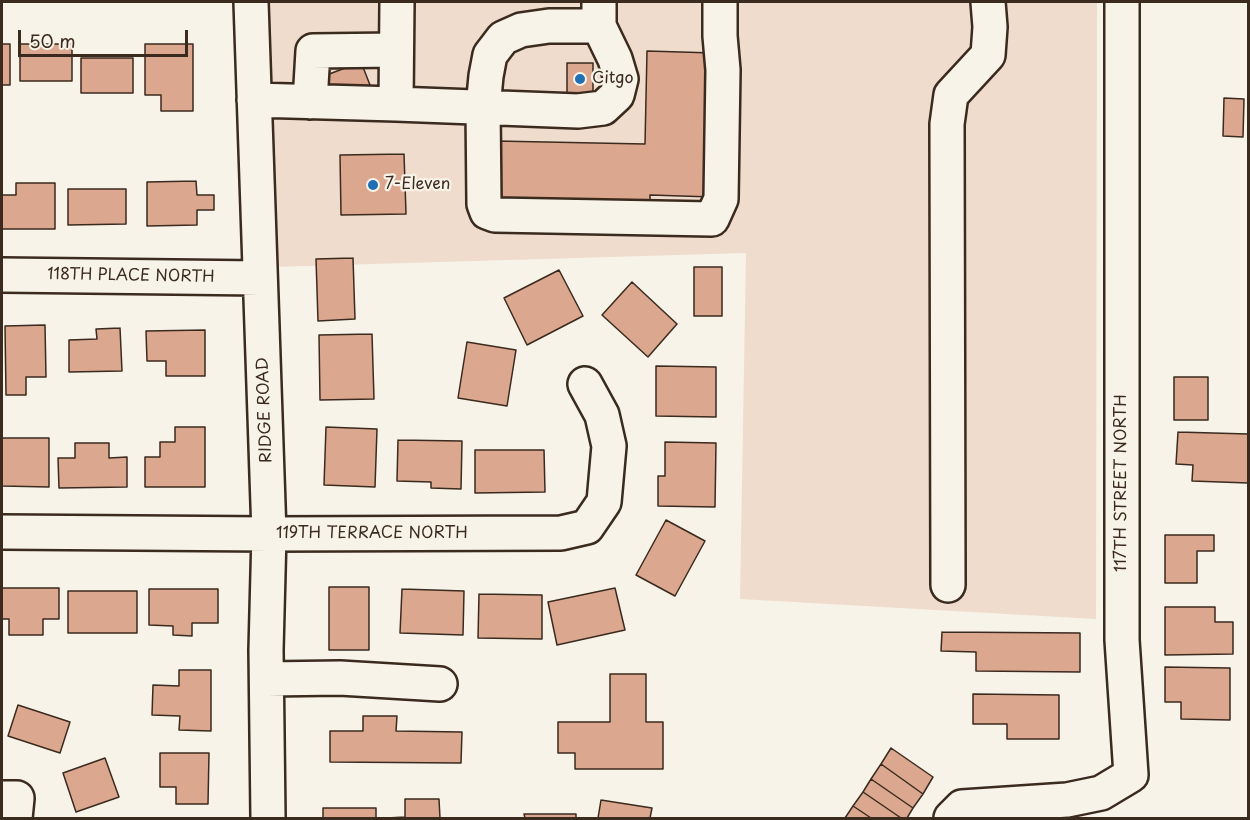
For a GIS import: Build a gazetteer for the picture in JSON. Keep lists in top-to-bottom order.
{
  "streets": {
    "street": [
      "118TH PLACE NORTH",
      "RIDGE ROAD",
      "117TH STREET NORTH",
      "119TH TERRACE NORTH"
    ]
  },
  "crossings": [
    ["118TH PLACE NORTH", "RIDGE ROAD"],
    ["RIDGE ROAD", "119TH TERRACE NORTH"]
  ],
  "places": ["Citgo", "7-Eleven"],
  "scale_bar": "50 m"
}
